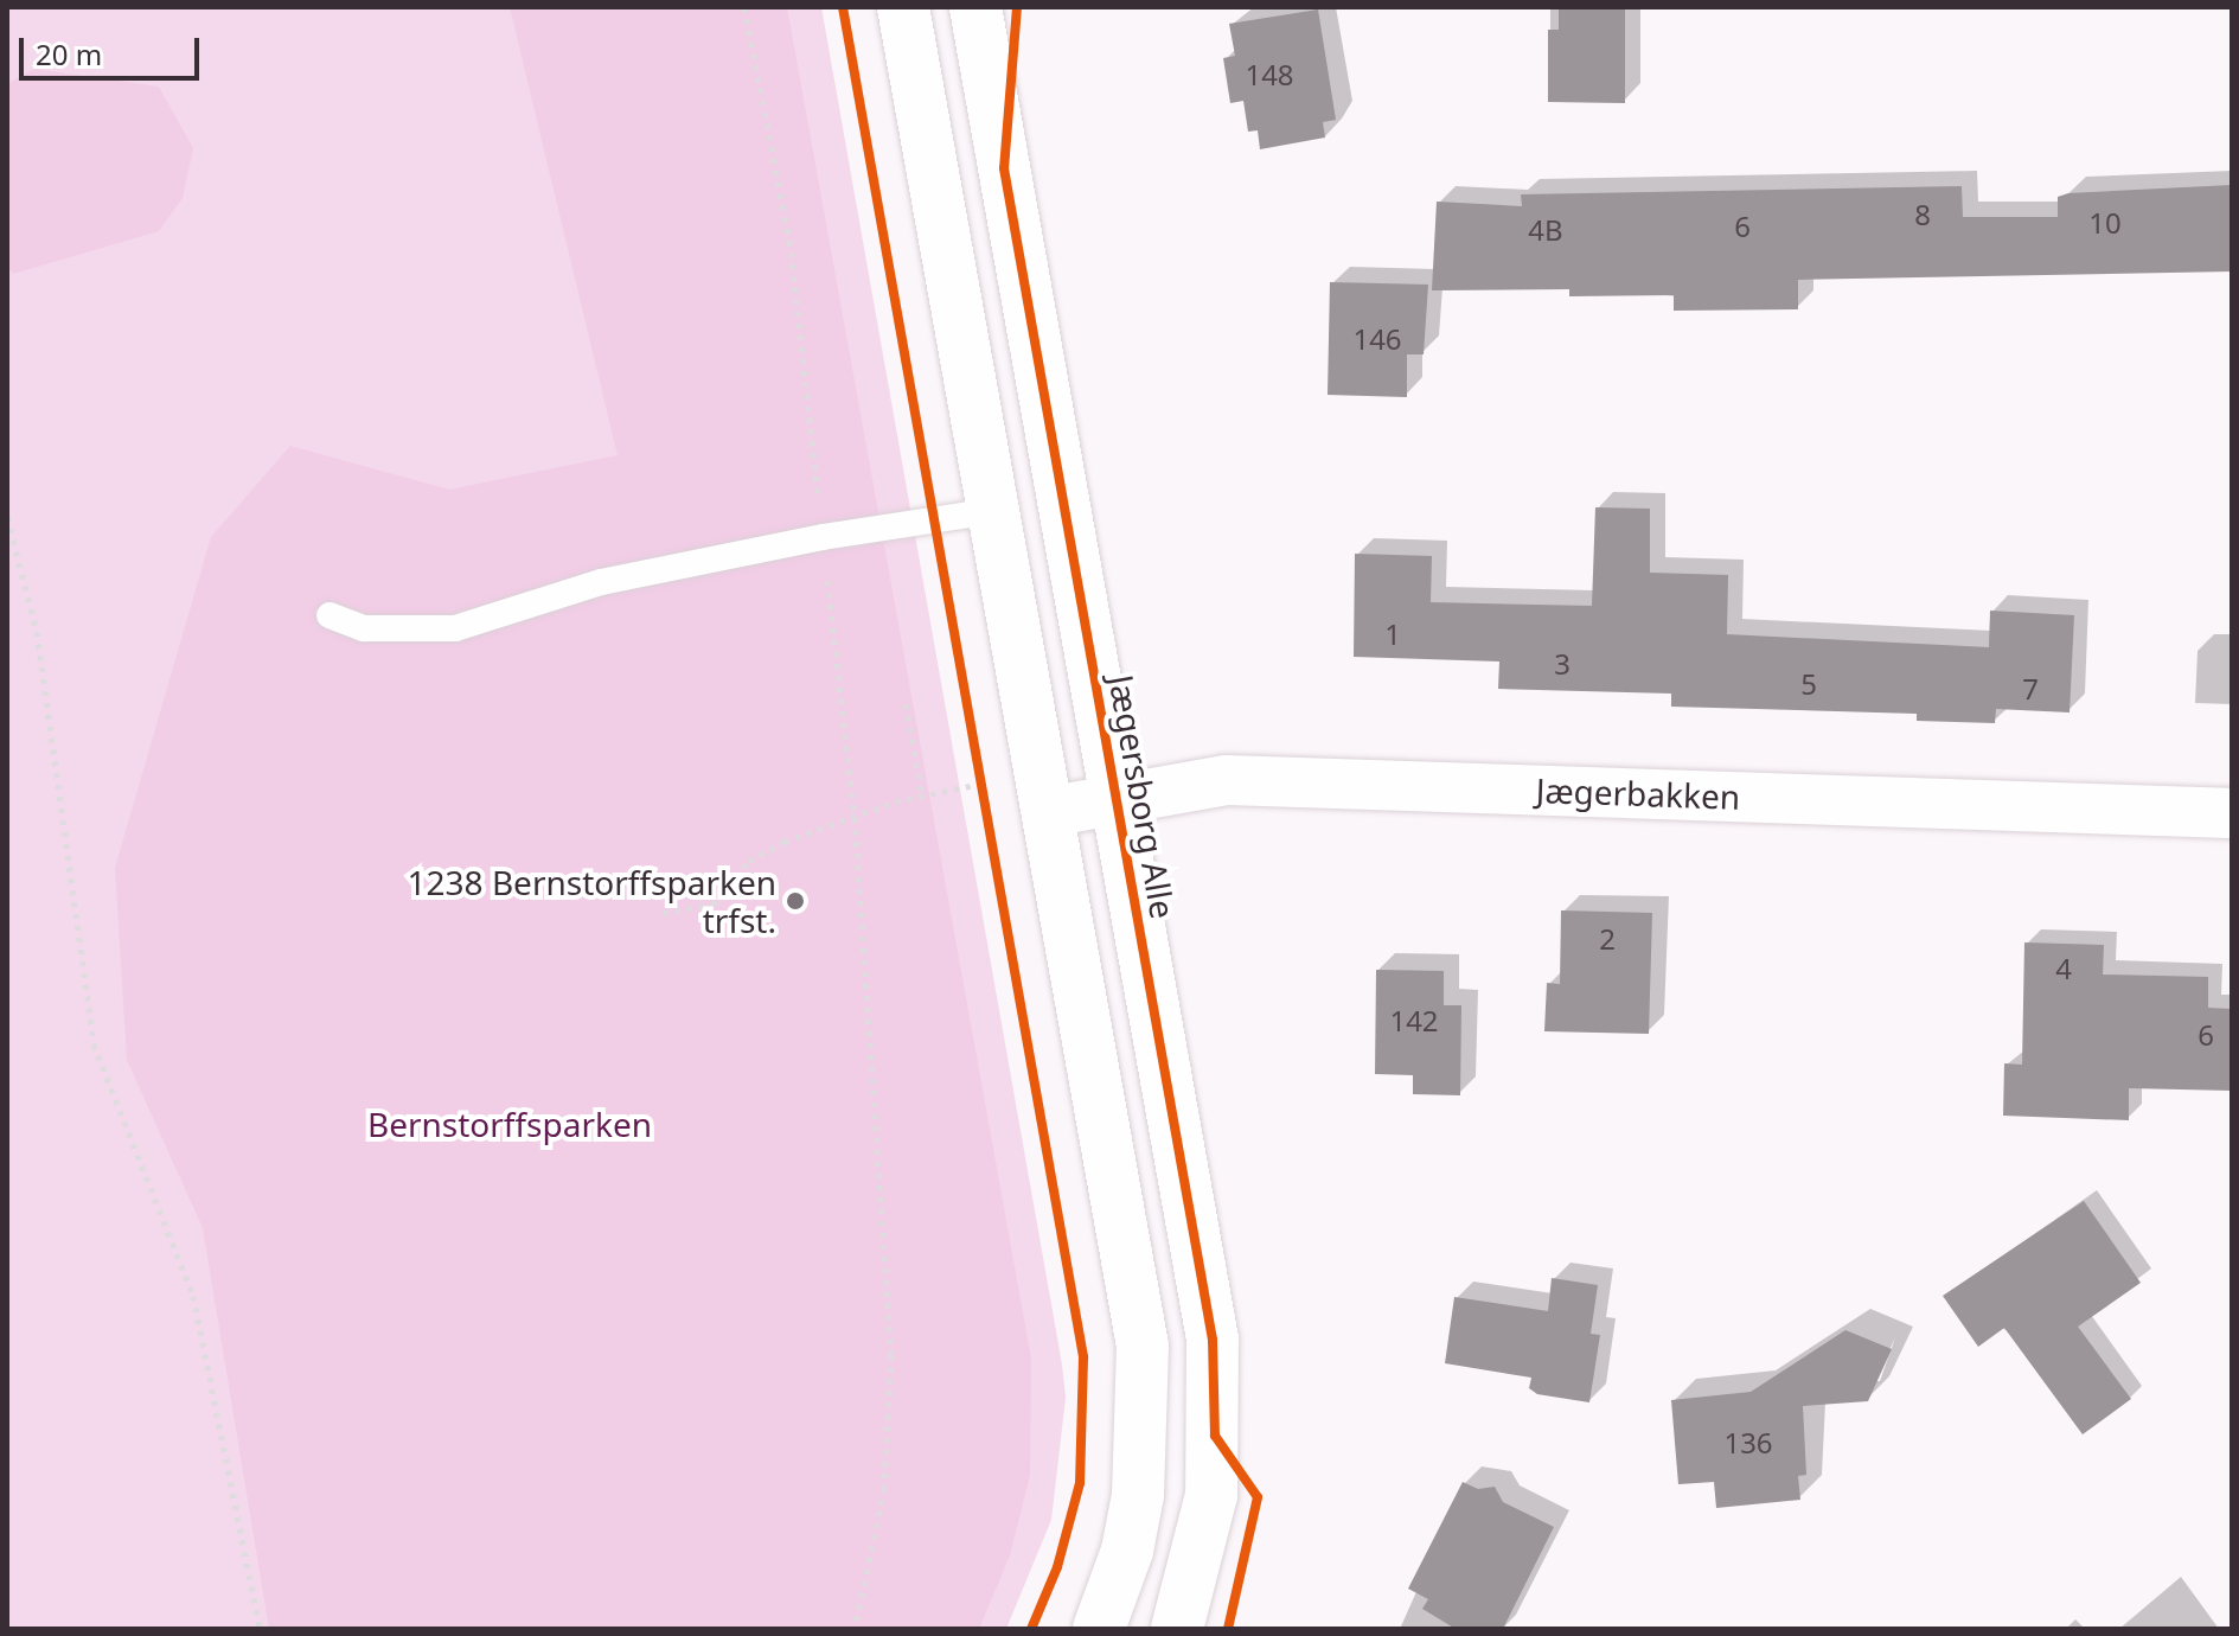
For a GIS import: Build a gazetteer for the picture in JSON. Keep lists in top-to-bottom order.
{
  "streets": {
    "street": ["Jægerbakken", "Jægersborg Alle"]
  },
  "crossings": [
    ["Jægerbakken", "Jægersborg Alle"]
  ],
  "parks": ["Bernstorffsparken"],
  "places": ["1238 Bernstorffsparken trfst."],
  "house_numbers": [
    "148",
    "8",
    "10",
    "6",
    "4B",
    "146",
    "1",
    "3",
    "5",
    "7",
    "2",
    "4",
    "142",
    "6",
    "136"
  ],
  "scale_bar": "20 m"
}
